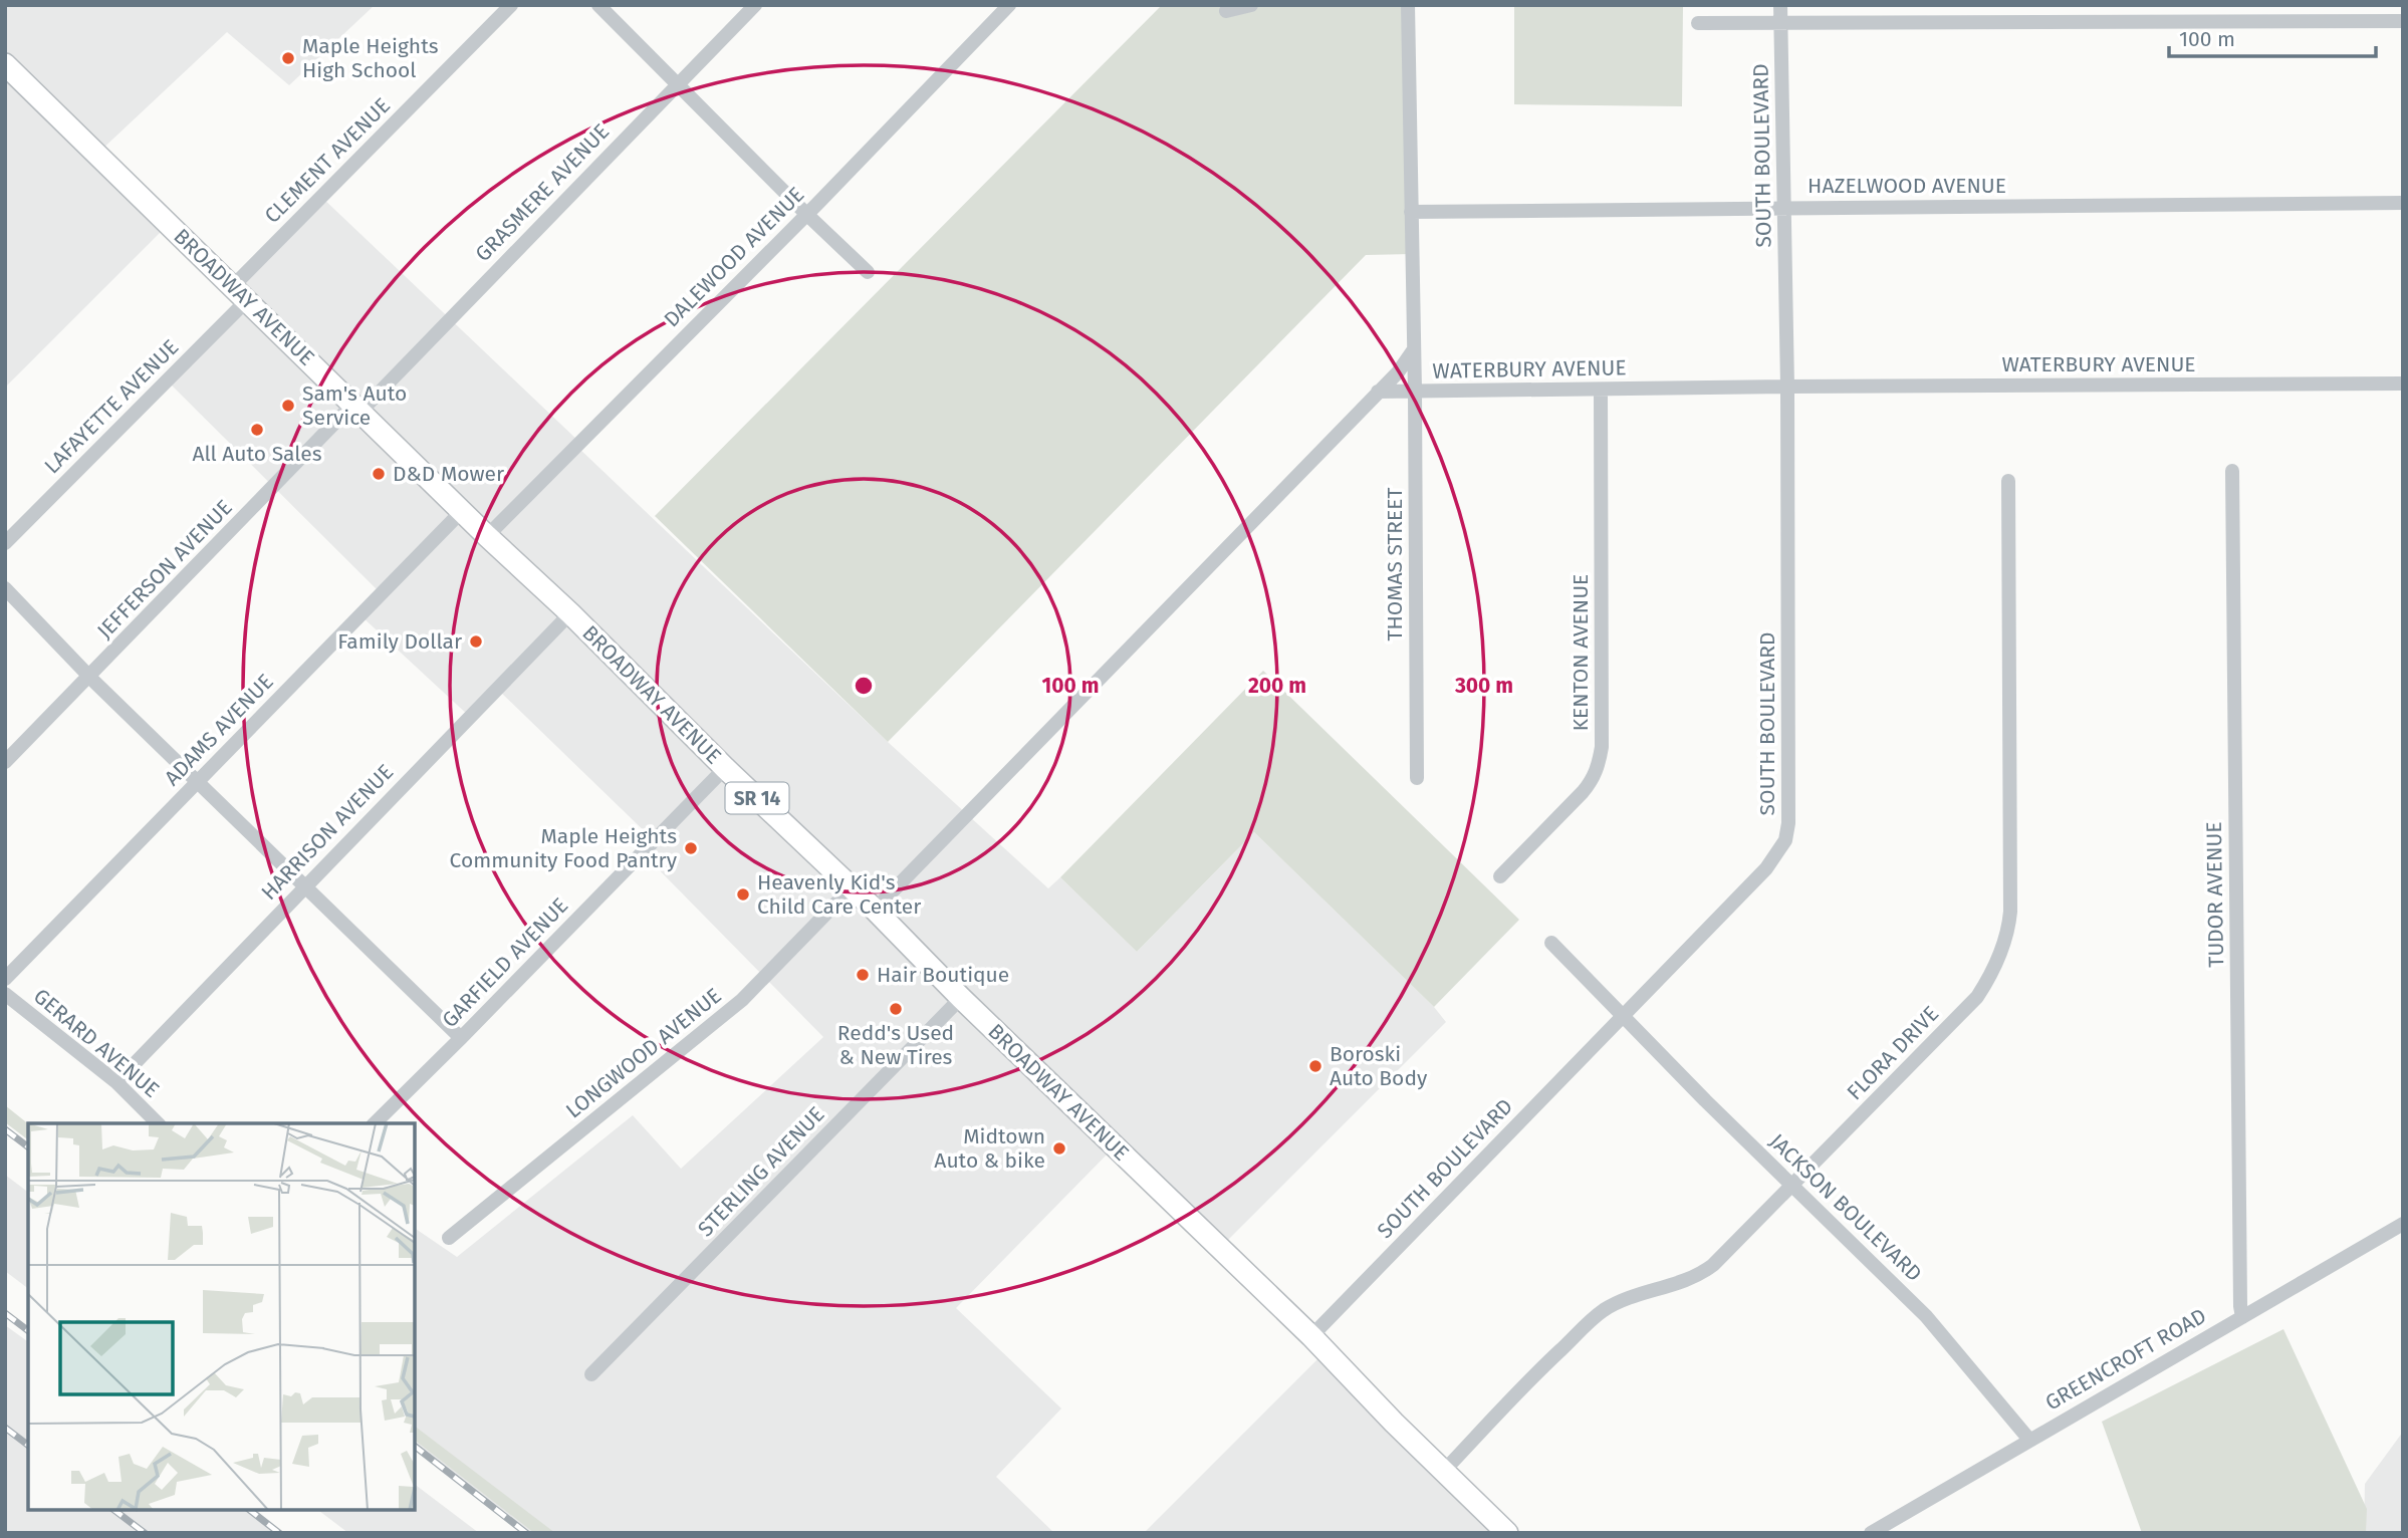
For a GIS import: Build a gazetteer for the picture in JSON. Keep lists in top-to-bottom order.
{
  "streets": {
    "main road": ["BROADWAY AVENUE", "SR 14"],
    "street": [
      "SOUTH BOULEVARD",
      "CLEMENT AVENUE",
      "HAZELWOOD AVENUE",
      "GRASMERE AVENUE",
      "DALEWOOD AVENUE",
      "WATERBURY AVENUE",
      "LAFAYETTE AVENUE",
      "THOMAS STREET",
      "JEFFERSON AVENUE",
      "KENTON AVENUE",
      "ADAMS AVENUE",
      "HARRISON AVENUE",
      "TUDOR AVENUE",
      "GARFIELD AVENUE",
      "GERARD AVENUE",
      "LONGWOOD AVENUE",
      "FLORA DRIVE",
      "STERLING AVENUE",
      "JACKSON BOULEVARD",
      "GREENCROFT ROAD"
    ]
  },
  "crossings": [
    ["SOUTH BOULEVARD", "HAZELWOOD AVENUE"],
    ["SOUTH BOULEVARD", "BROADWAY AVENUE"],
    ["SOUTH BOULEVARD", "WATERBURY AVENUE"],
    ["SOUTH BOULEVARD", "JACKSON BOULEVARD"],
    ["CLEMENT AVENUE", "BROADWAY AVENUE"],
    ["CLEMENT AVENUE", "LAFAYETTE AVENUE"],
    ["HAZELWOOD AVENUE", "THOMAS STREET"],
    ["GRASMERE AVENUE", "BROADWAY AVENUE"],
    ["GRASMERE AVENUE", "JEFFERSON AVENUE"],
    ["DALEWOOD AVENUE", "BROADWAY AVENUE"],
    ["BROADWAY AVENUE", "LAFAYETTE AVENUE"],
    ["BROADWAY AVENUE", "JEFFERSON AVENUE"],
    ["BROADWAY AVENUE", "ADAMS AVENUE"],
    ["BROADWAY AVENUE", "HARRISON AVENUE"],
    ["BROADWAY AVENUE", "GARFIELD AVENUE"],
    ["BROADWAY AVENUE", "LONGWOOD AVENUE"],
    ["BROADWAY AVENUE", "FLORA DRIVE"],
    ["BROADWAY AVENUE", "STERLING AVENUE"],
    ["WATERBURY AVENUE", "THOMAS STREET"],
    ["WATERBURY AVENUE", "KENTON AVENUE"],
    ["HARRISON AVENUE", "GERARD AVENUE"],
    ["TUDOR AVENUE", "GREENCROFT ROAD"],
    ["FLORA DRIVE", "JACKSON BOULEVARD"],
    ["JACKSON BOULEVARD", "GREENCROFT ROAD"]
  ],
  "places": [
    "Maple Heights High School",
    "Sam's Auto Service",
    "All Auto Sales",
    "D&D Mower",
    "Family Dollar",
    "Maple Heights Community Food Pantry",
    "Heavenly Kid's Child Care Center",
    "Hair Boutique",
    "Redd's Used & New Tires",
    "Boroski Auto Body",
    "Midtown Auto & bike"
  ],
  "scale_bar": "100 m",
  "rings": ["100 m", "200 m", "300 m"]
}
